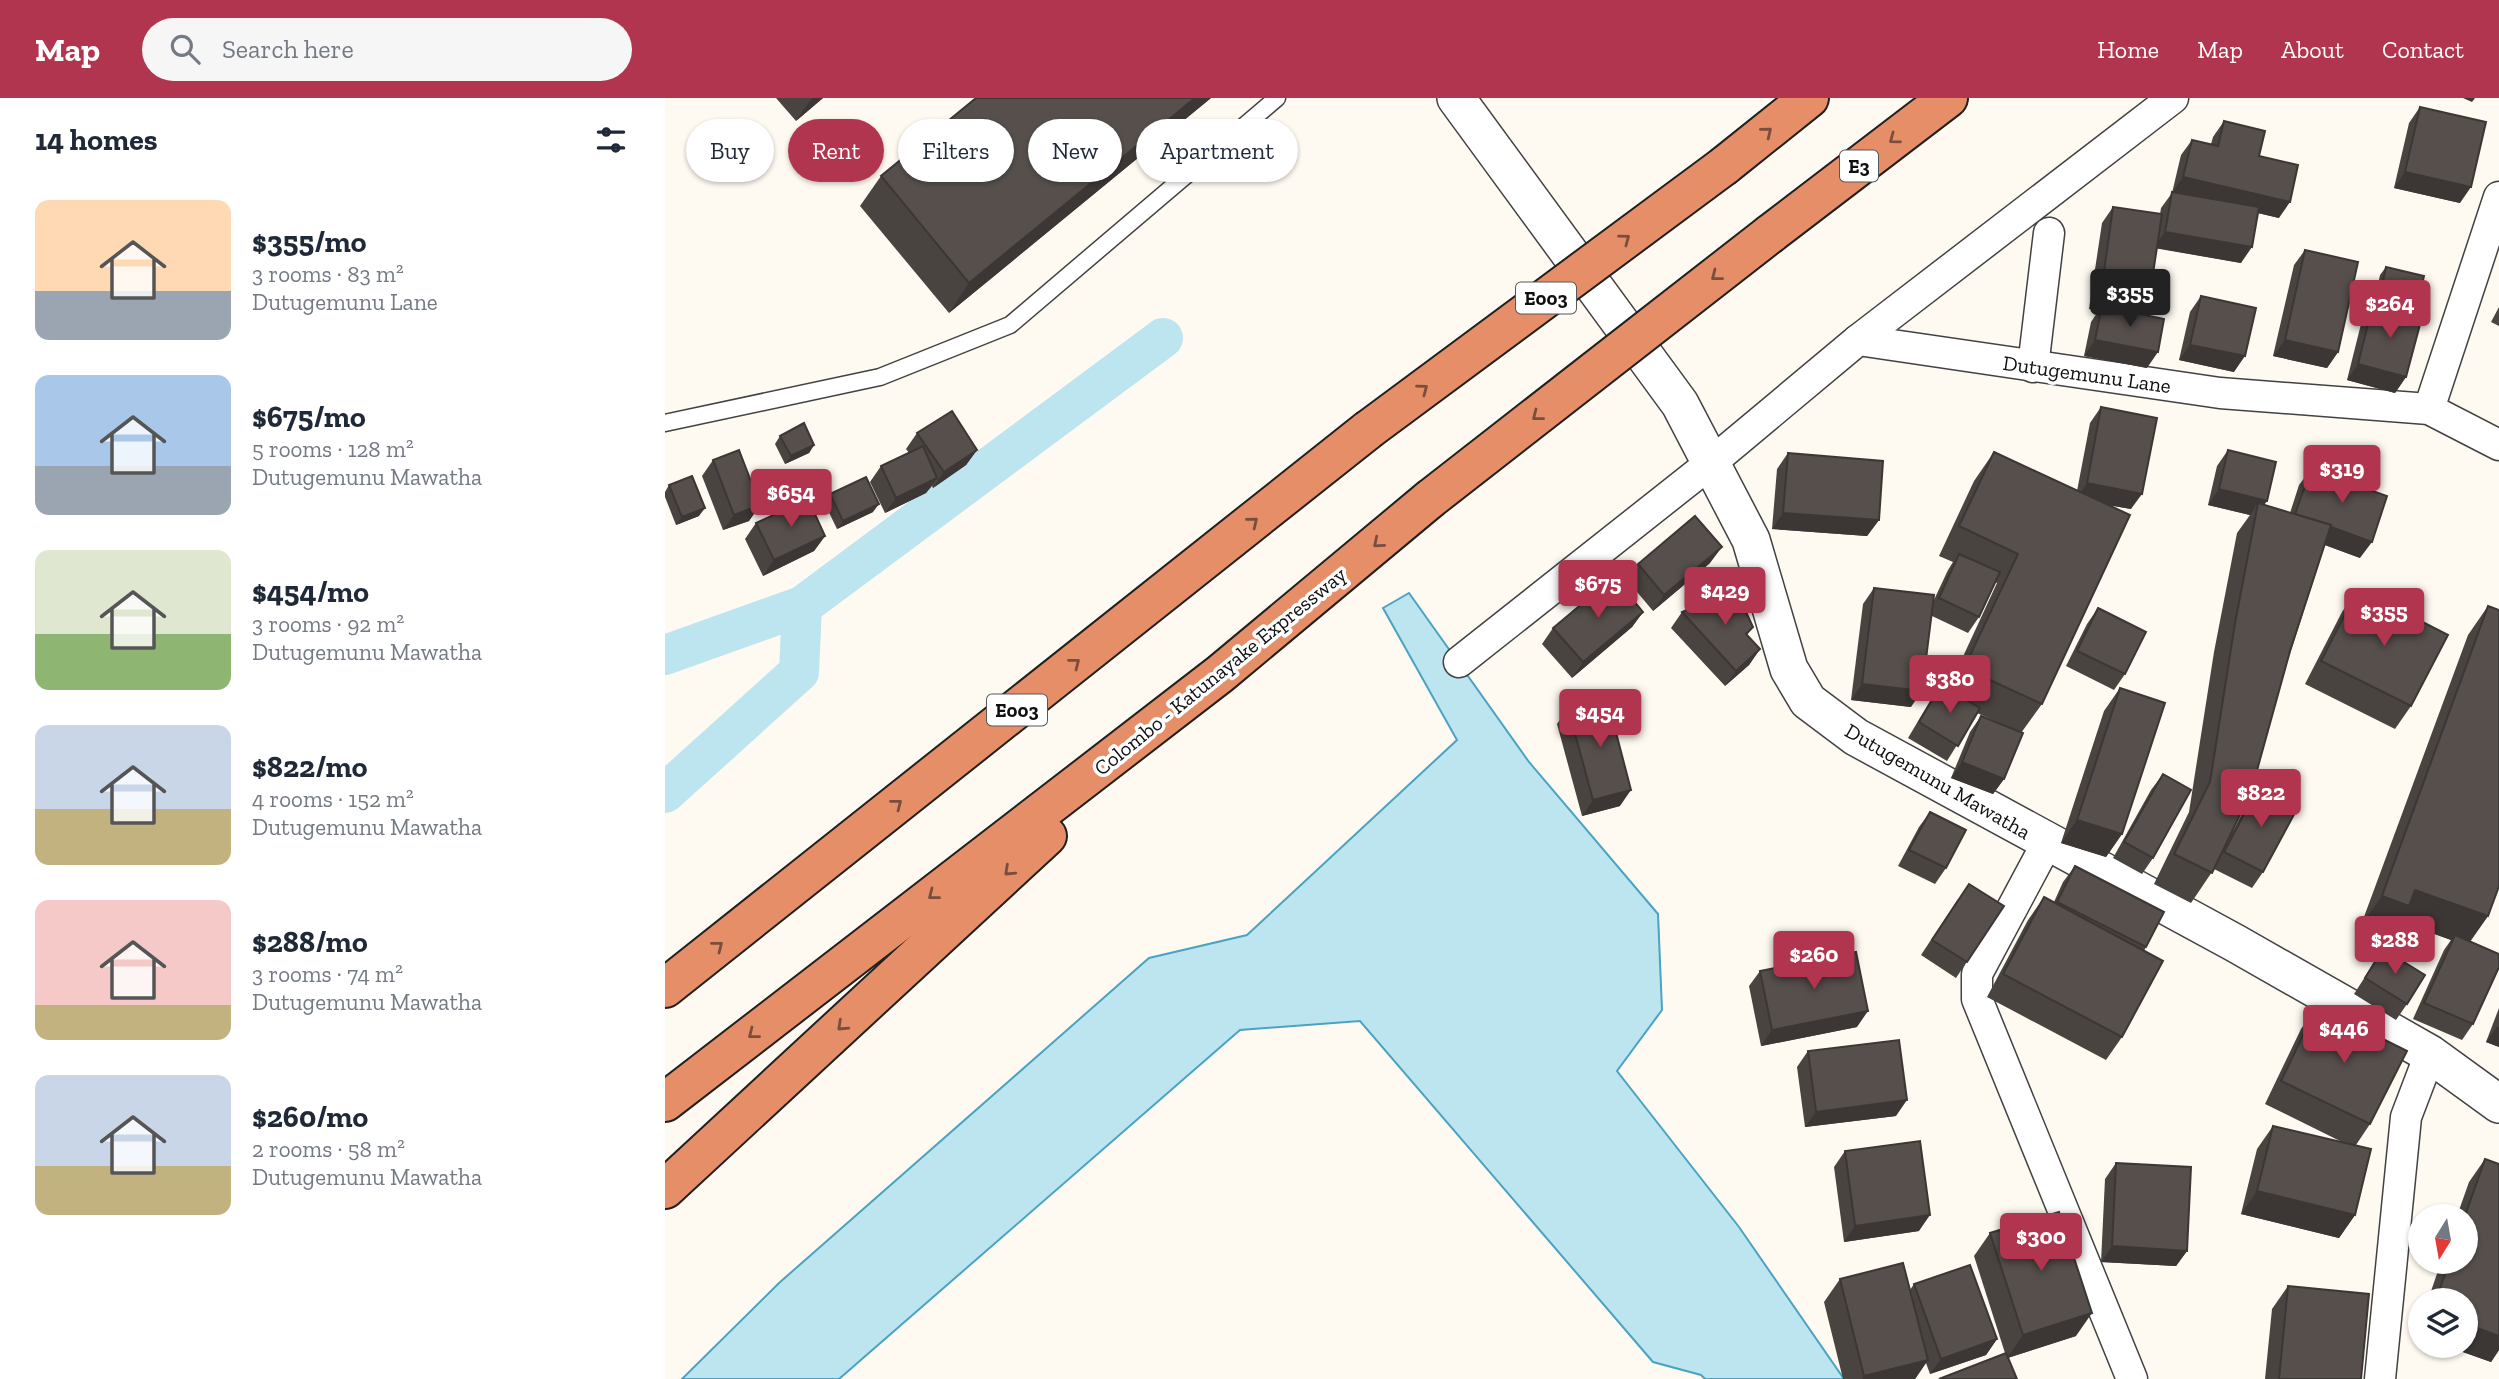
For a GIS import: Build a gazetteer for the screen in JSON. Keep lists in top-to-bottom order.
{
  "streets": {
    "highway": ["E3", "E003", "Colombo - Katunayake Expressway"],
    "street": ["Dutugemunu Lane", "Dutugemunu Mawatha"]
  },
  "north": "bottom",
  "page": {
    "header": "Map",
    "search": "Search here",
    "nav": [
      "Home",
      "Map",
      "About",
      "Contact"
    ],
    "heading": "14 homes",
    "chip": [
      "Buy",
      "Rent",
      "Filters",
      "New",
      "Apartment"
    ],
    "list": [
      {
        "name": "$355/mo",
        "note": "3 rooms · 83 m² · Dutugemunu Lane"
      },
      {
        "name": "$675/mo",
        "note": "5 rooms · 128 m² · Dutugemunu Mawatha"
      },
      {
        "name": "$454/mo",
        "note": "3 rooms · 92 m² · Dutugemunu Mawatha"
      },
      {
        "name": "$822/mo",
        "note": "4 rooms · 152 m² · Dutugemunu Mawatha"
      },
      {
        "name": "$288/mo",
        "note": "3 rooms · 74 m² · Dutugemunu Mawatha"
      },
      {
        "name": "$260/mo",
        "note": "2 rooms · 58 m² · Dutugemunu Mawatha"
      }
    ],
    "price": [
      "$355",
      "$264",
      "$319",
      "$654",
      "$675",
      "$429",
      "$355",
      "$380",
      "$454",
      "$822",
      "$288",
      "$260",
      "$446",
      "$300"
    ]
  }
}
